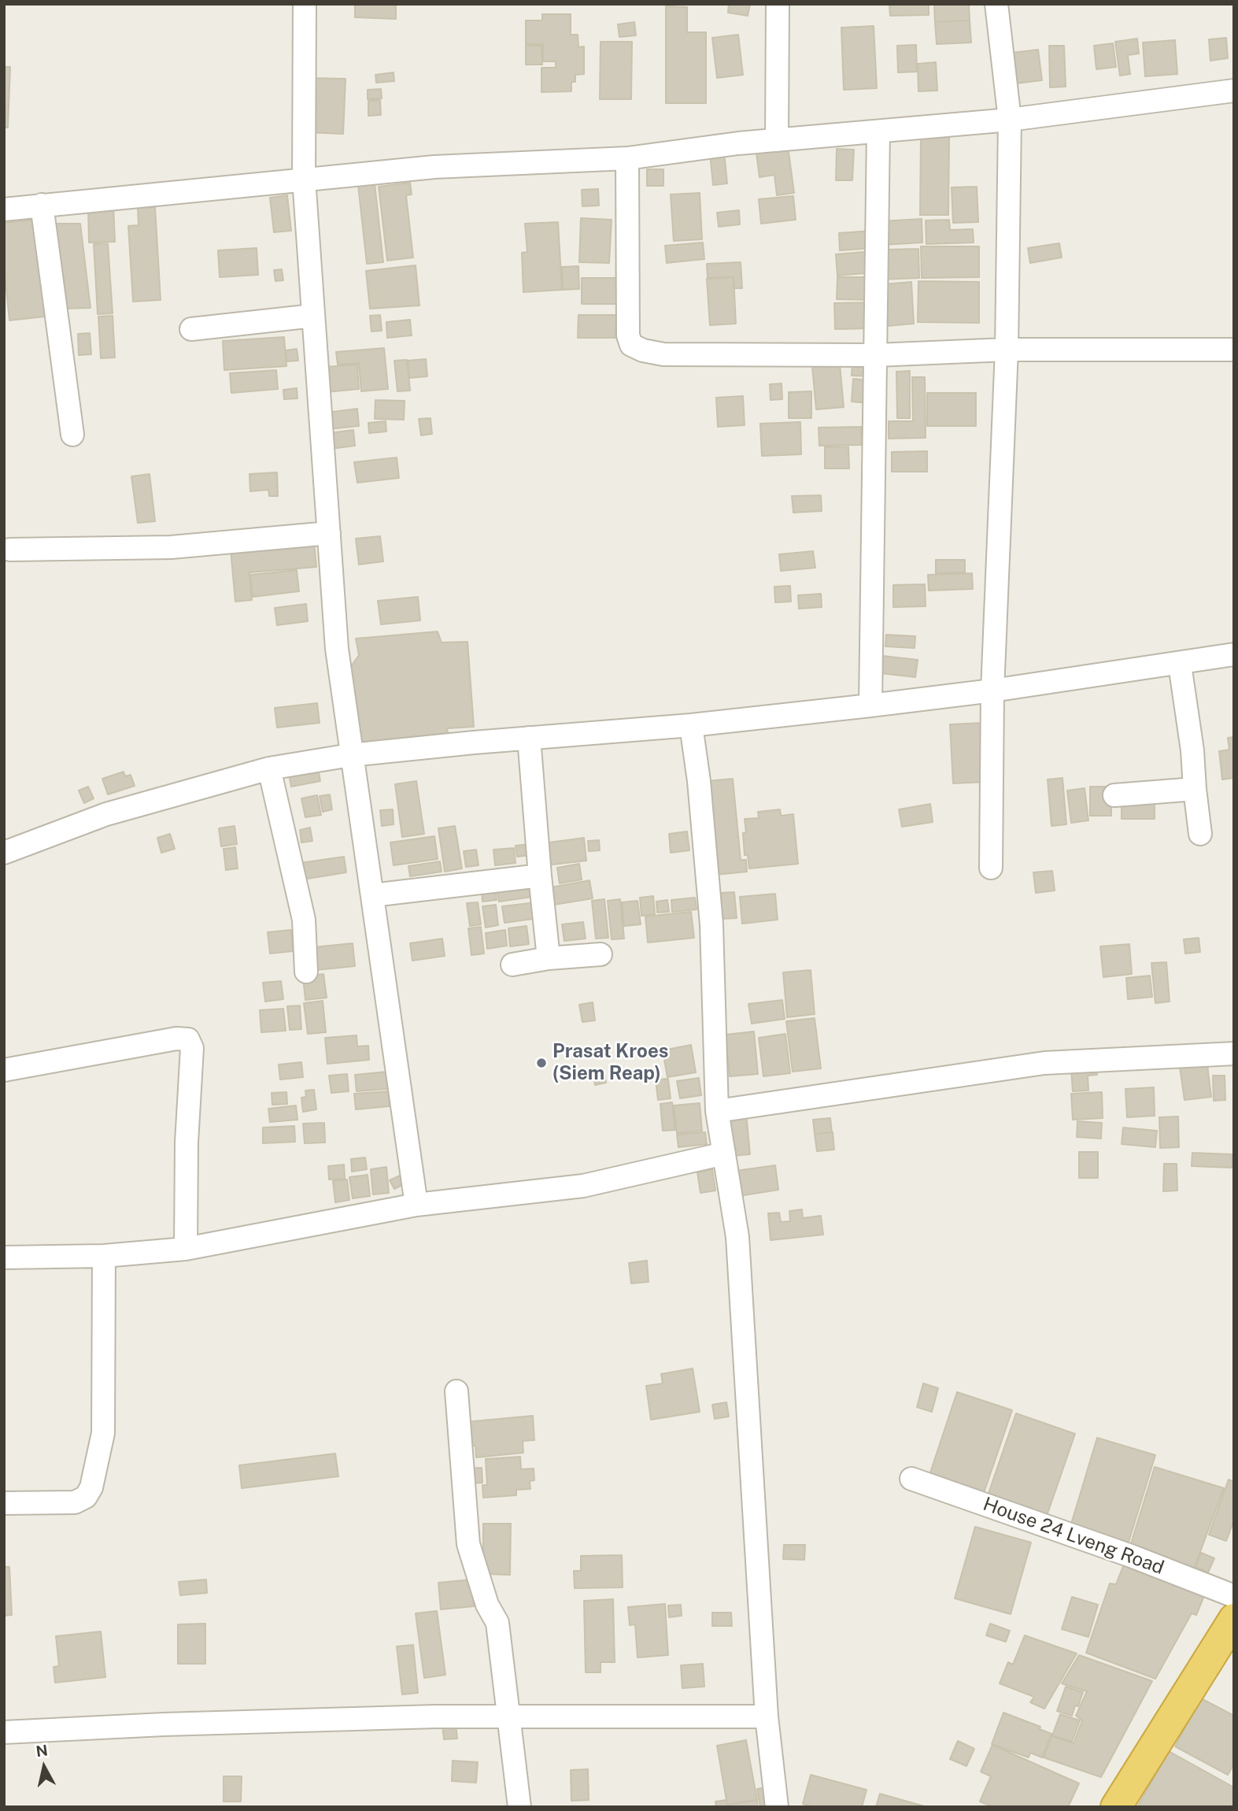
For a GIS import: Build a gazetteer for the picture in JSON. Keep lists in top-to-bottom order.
{
  "streets": {
    "street": ["House 24 Lveng Road"]
  },
  "places": ["Prasat Kroes (Siem Reap)"],
  "north": "top"
}
